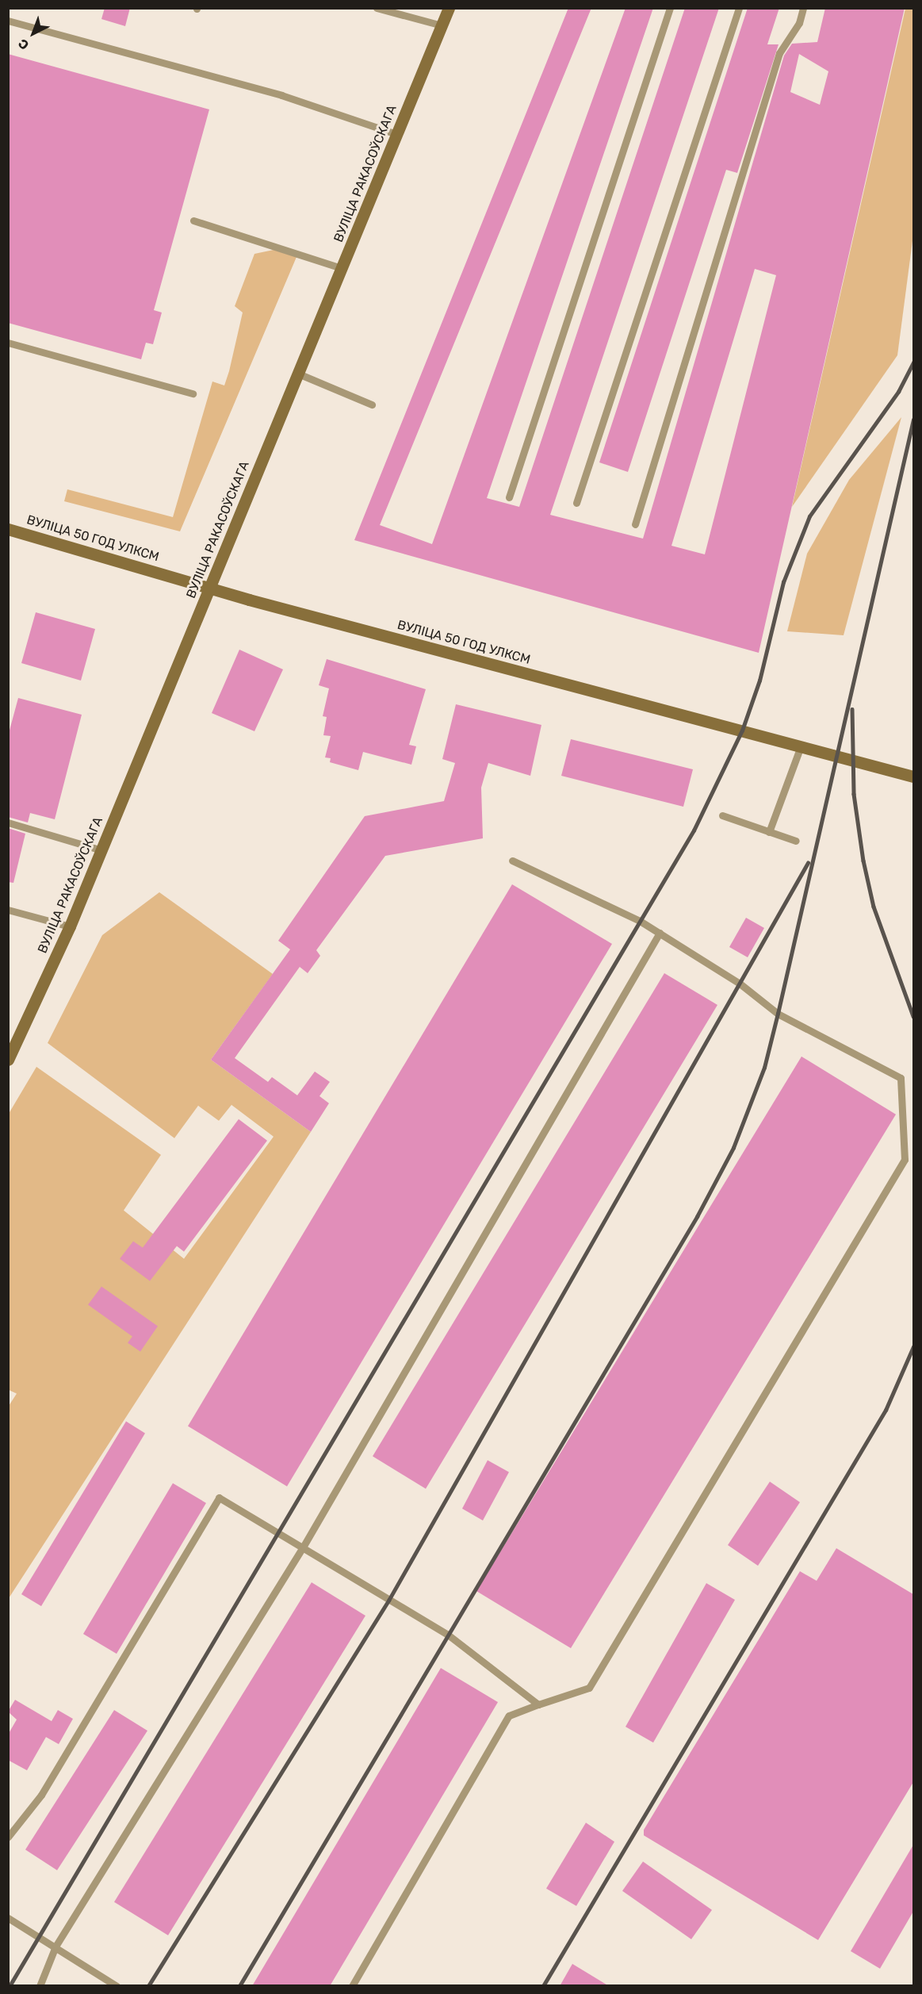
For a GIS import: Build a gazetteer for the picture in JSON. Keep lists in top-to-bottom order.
{
  "streets": {
    "main road": ["ВУЛІЦА РАКАСОЎСКАГА", "ВУЛІЦА 50 ГОД УЛКСМ"]
  },
  "crossings": [
    ["ВУЛІЦА РАКАСОЎСКАГА", "ВУЛІЦА 50 ГОД УЛКСМ"]
  ],
  "north": "bottom left"
}
